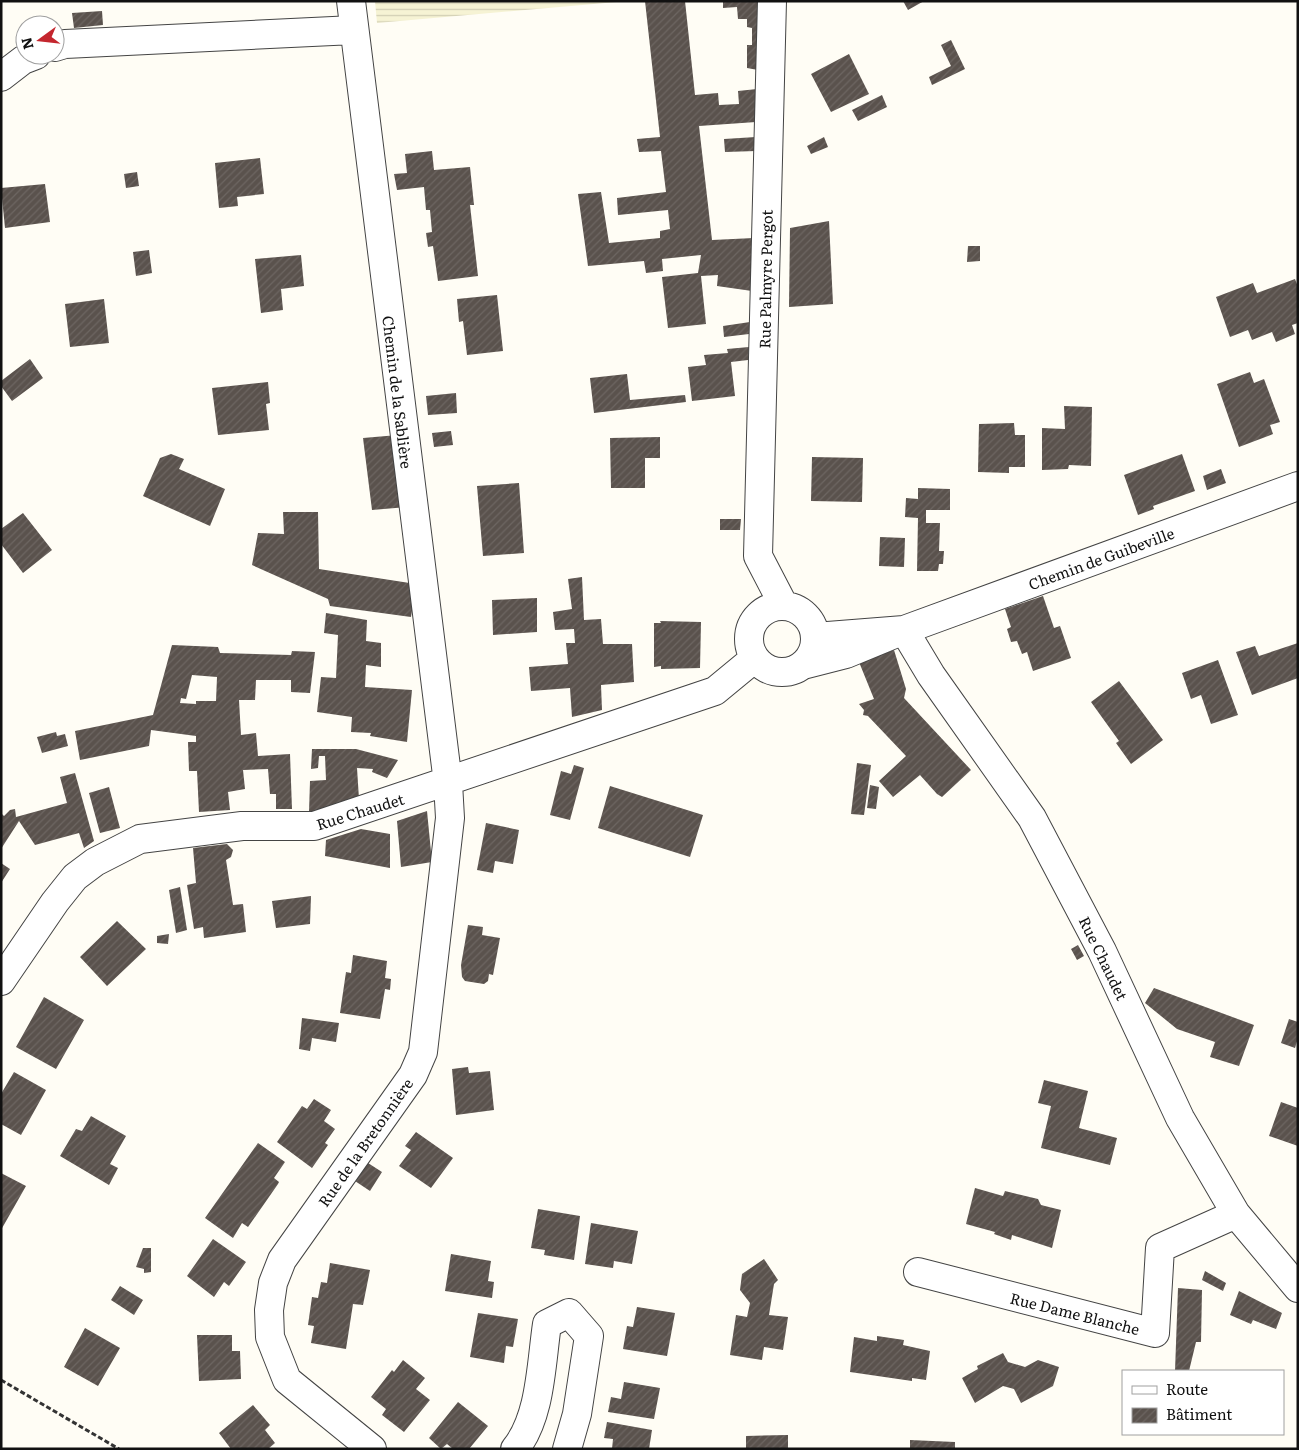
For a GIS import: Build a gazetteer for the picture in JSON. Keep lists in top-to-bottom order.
{
  "streets": {
    "street": [
      "Rue Palmyre Pergot",
      "Chemin de la Sablière",
      "Chemin de Guibeville",
      "Rue Chaudet",
      "Rue de la Bretonnière",
      "Rue Dame Blanche"
    ]
  },
  "crossings": [
    ["Rue Palmyre Pergot", "Rue Chaudet"],
    ["Chemin de la Sablière", "Rue Chaudet"],
    ["Chemin de la Sablière", "Rue de la Bretonnière"],
    ["Chemin de Guibeville", "Rue Chaudet"],
    ["Rue Chaudet", "Rue de la Bretonnière"],
    ["Rue Chaudet", "Rue Dame Blanche"]
  ],
  "legend": ["Route", "Bâtiment"],
  "north": "left"
}
